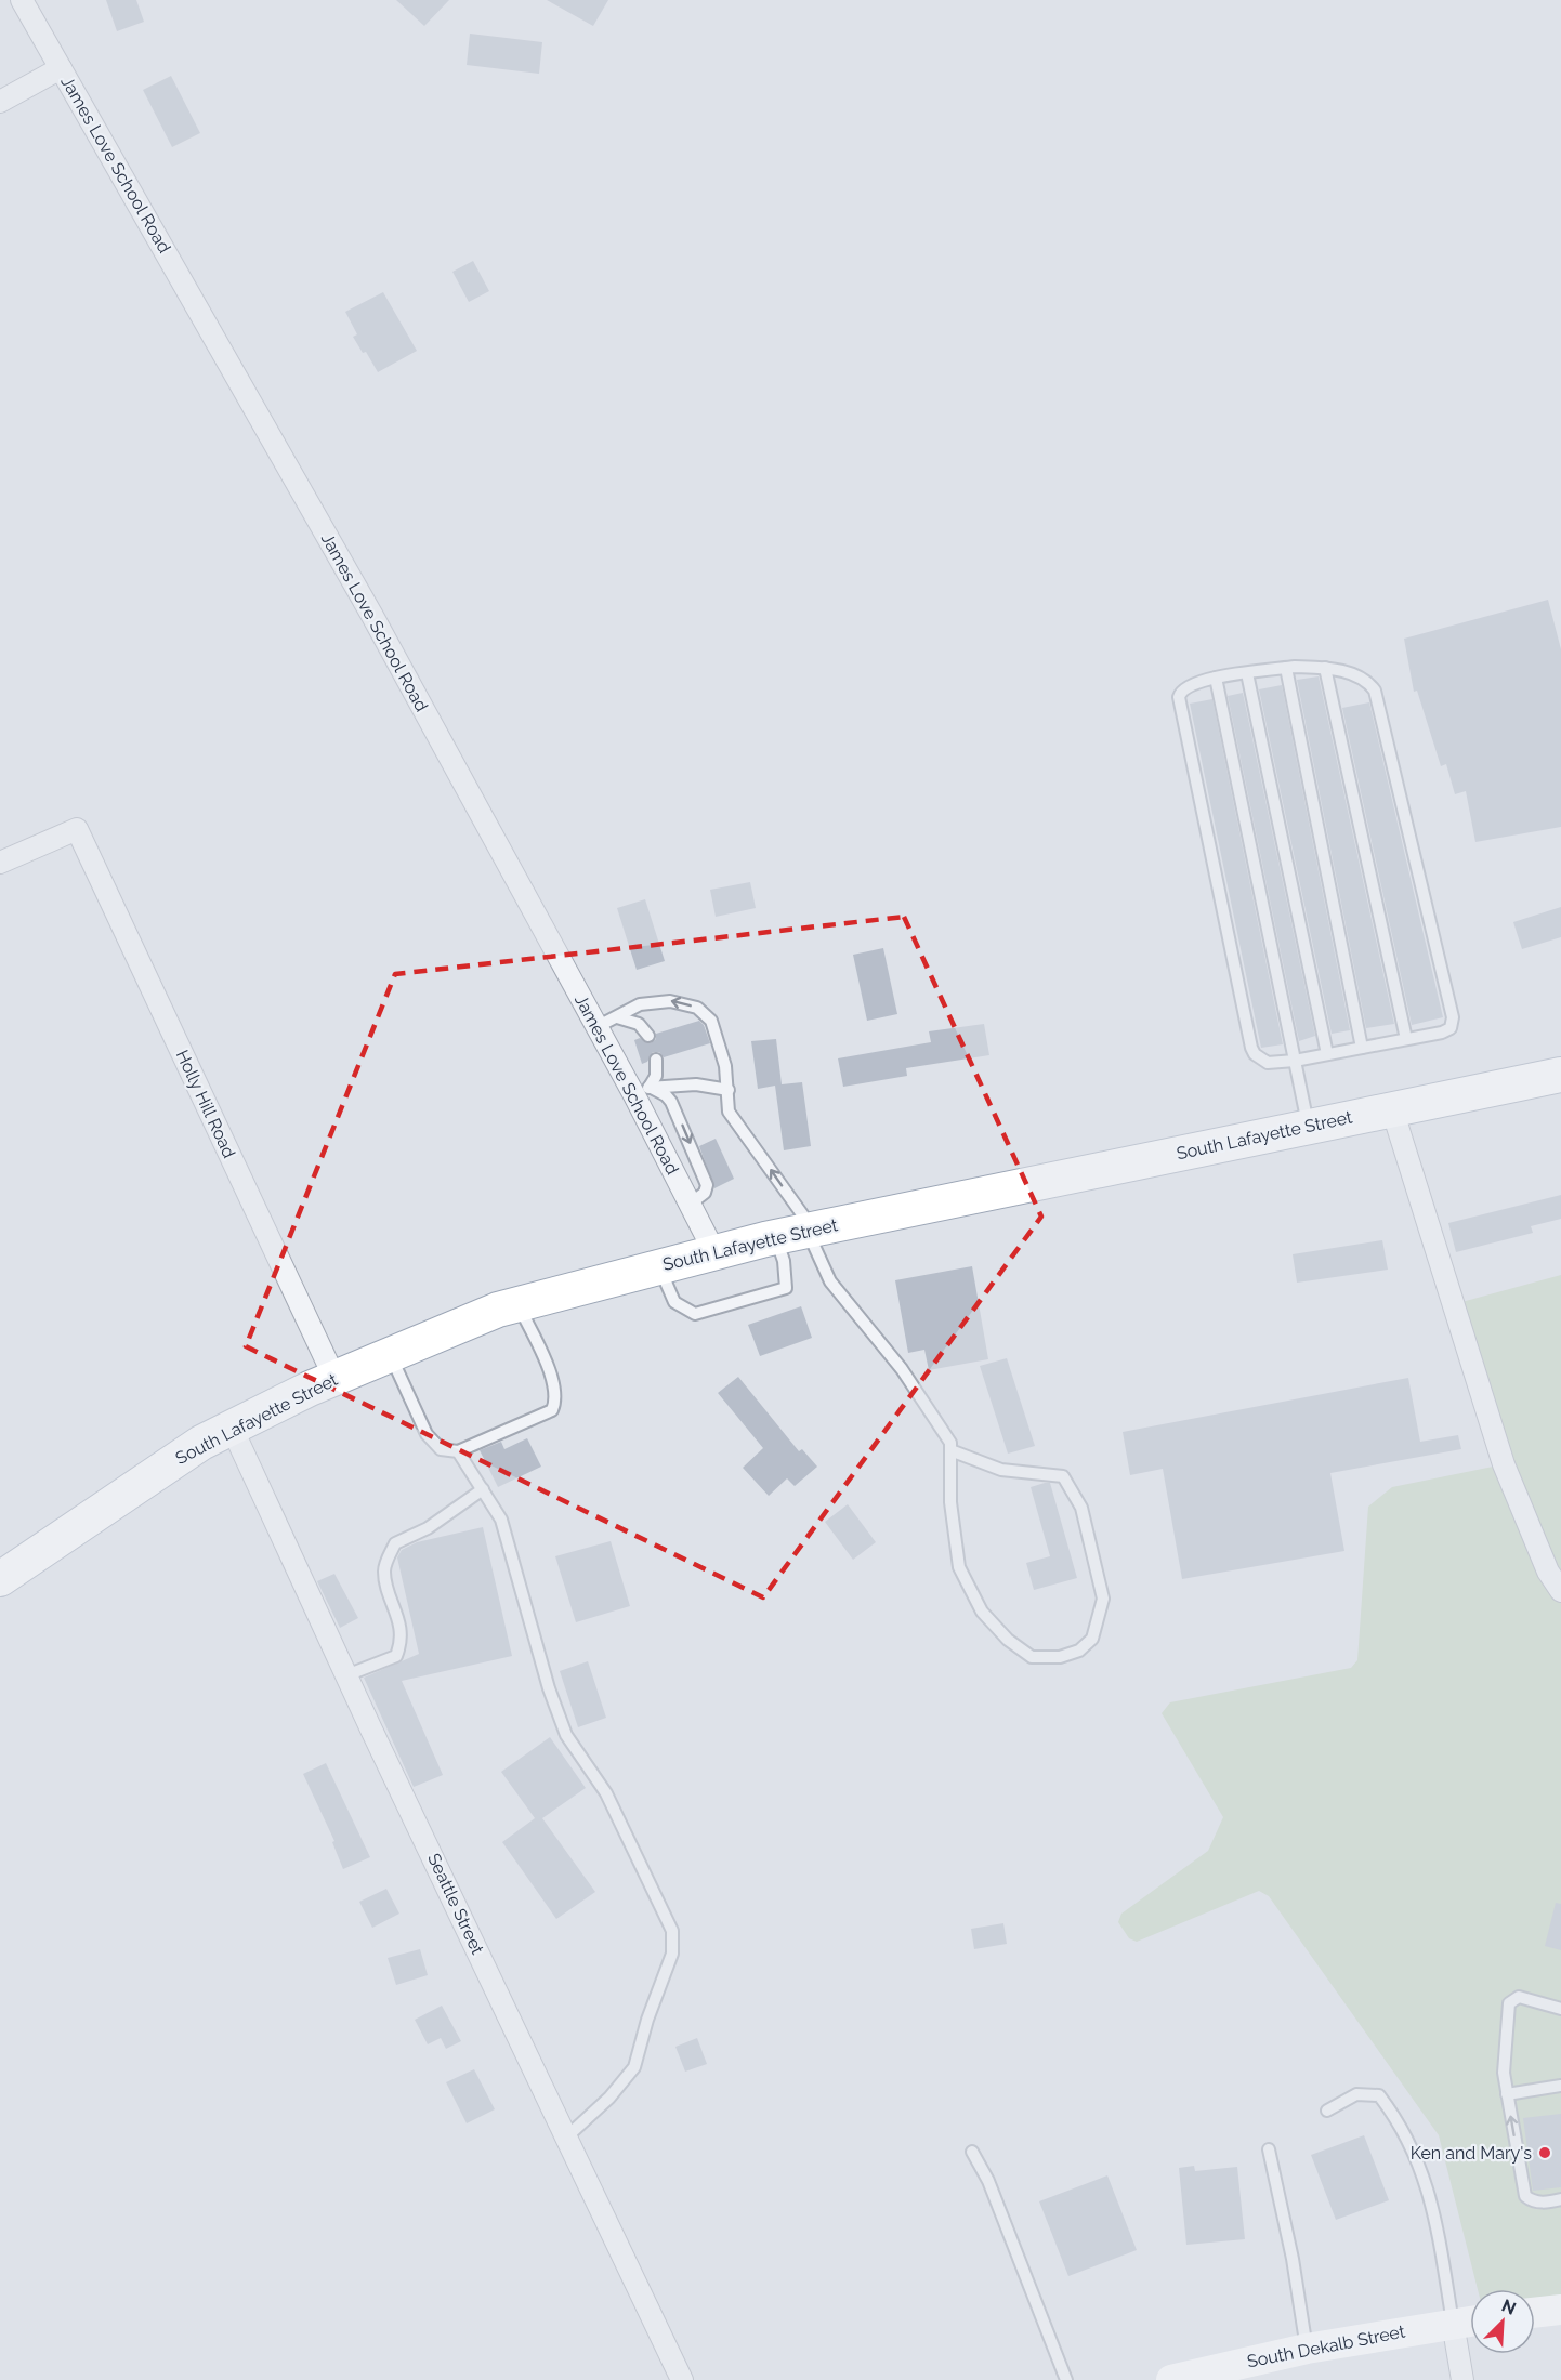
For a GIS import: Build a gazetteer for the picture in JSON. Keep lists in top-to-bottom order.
{
  "streets": {
    "main road": ["South Lafayette Street", "South Dekalb Street"],
    "street": ["James Love School Road", "Holly Hill Road", "Seattle Street"]
  },
  "crossings": [
    ["James Love School Road", "South Lafayette Street"],
    ["Holly Hill Road", "South Lafayette Street"],
    ["South Lafayette Street", "Seattle Street"]
  ],
  "places": ["Ken and Mary's"],
  "north": "top right"
}
